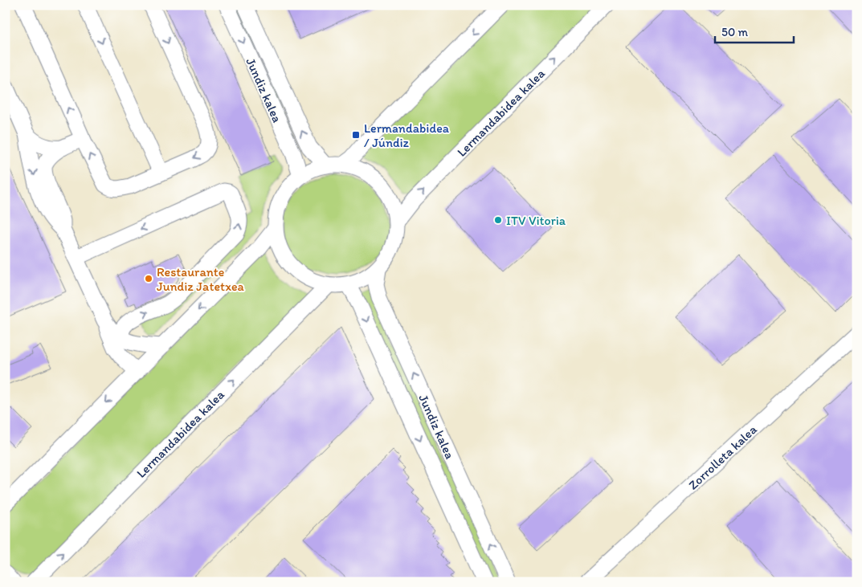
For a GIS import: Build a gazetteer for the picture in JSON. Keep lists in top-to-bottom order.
{
  "streets": {
    "street": ["Jundiz kalea", "Lermandabidea kalea", "Zorrolleta kalea"]
  },
  "crossings": [
    ["Jundiz kalea", "Lermandabidea kalea"]
  ],
  "places": {
    "transit": ["Lermandabidea / Júndiz"],
    "other": ["ITV Vitoria", "Restaurante Jundiz Jatetxea"]
  },
  "scale_bar": "50 m"
}
